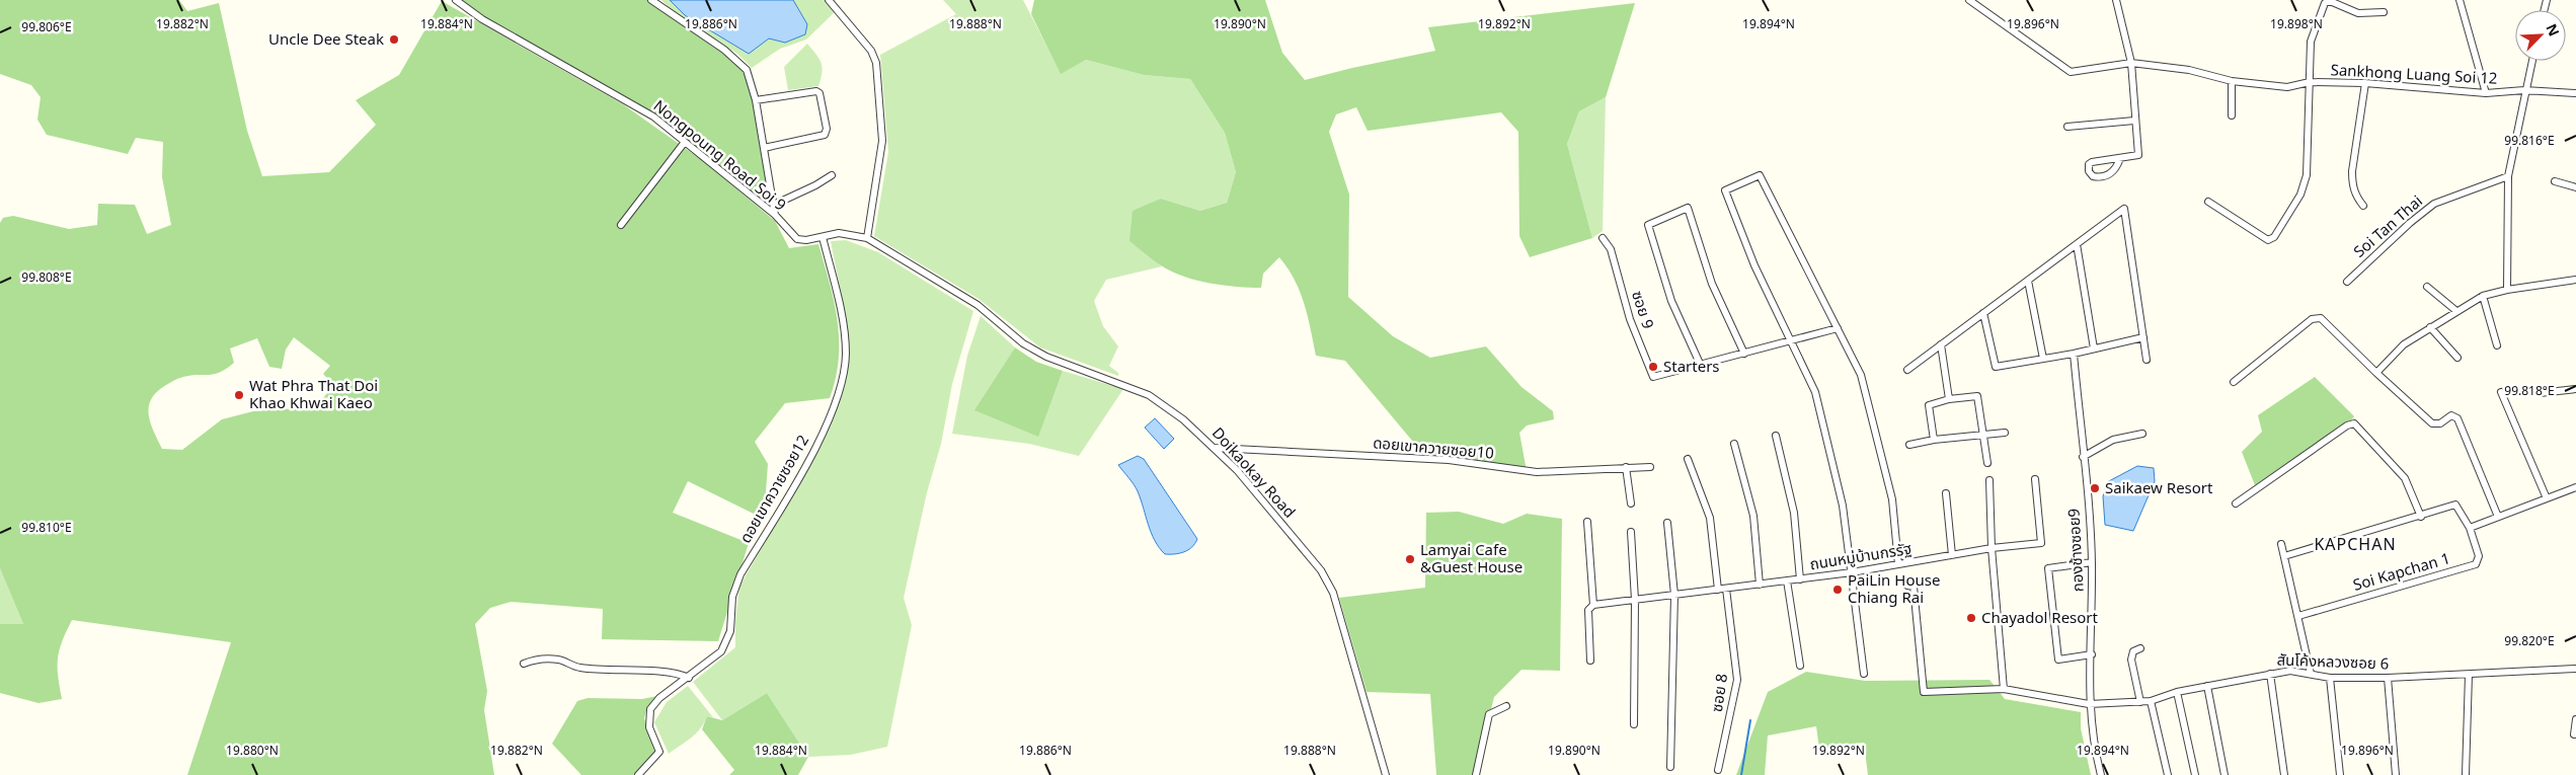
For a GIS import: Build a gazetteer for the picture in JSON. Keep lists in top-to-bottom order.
{
  "streets": {
    "street": [
      "Sankhong Luang Soi 12",
      "Nongpoung Road Soi 9",
      "Soi Tan Thai",
      "ซอย 9",
      "ดอยเขาควายซอย10",
      "Doikaokay Road",
      "ดอยเขาควายซอย12",
      "กองช้างซอย9",
      "ถนนหมู่บ้านกรรัฐ",
      "Soi Kapchan 1",
      "สันโค้งหลวงซอย 6",
      "ซอย 8"
    ]
  },
  "crossings": [
    ["Nongpoung Road Soi 9", "Doikaokay Road"],
    ["Nongpoung Road Soi 9", "ดอยเขาควายซอย12"],
    ["ดอยเขาควายซอย10", "Doikaokay Road"],
    ["กองช้างซอย9", "สันโค้งหลวงซอย 6"],
    ["ถนนหมู่บ้านกรรัฐ", "ซอย 8"]
  ],
  "districts": ["KAPCHAN"],
  "places": [
    "Uncle Dee Steak",
    "Starters",
    "Wat Phra That Doi Khao Khwai Kaeo",
    "Saikaew Resort",
    "Lamyai Cafe &Guest House",
    "PaiLin House Chiang Rai",
    "Chayadol Resort"
  ],
  "north": "top right",
  "coordinates": [
    "19.882°N",
    "19.884°N",
    "19.886°N",
    "19.890°N",
    "19.892°N",
    "19.896°N",
    "19.898°N",
    "19.888°N",
    "19.894°N",
    "99.806°E",
    "99.816°E",
    "99.808°E",
    "99.818°E",
    "99.810°E",
    "99.820°E",
    "19.880°N"
  ]
}
